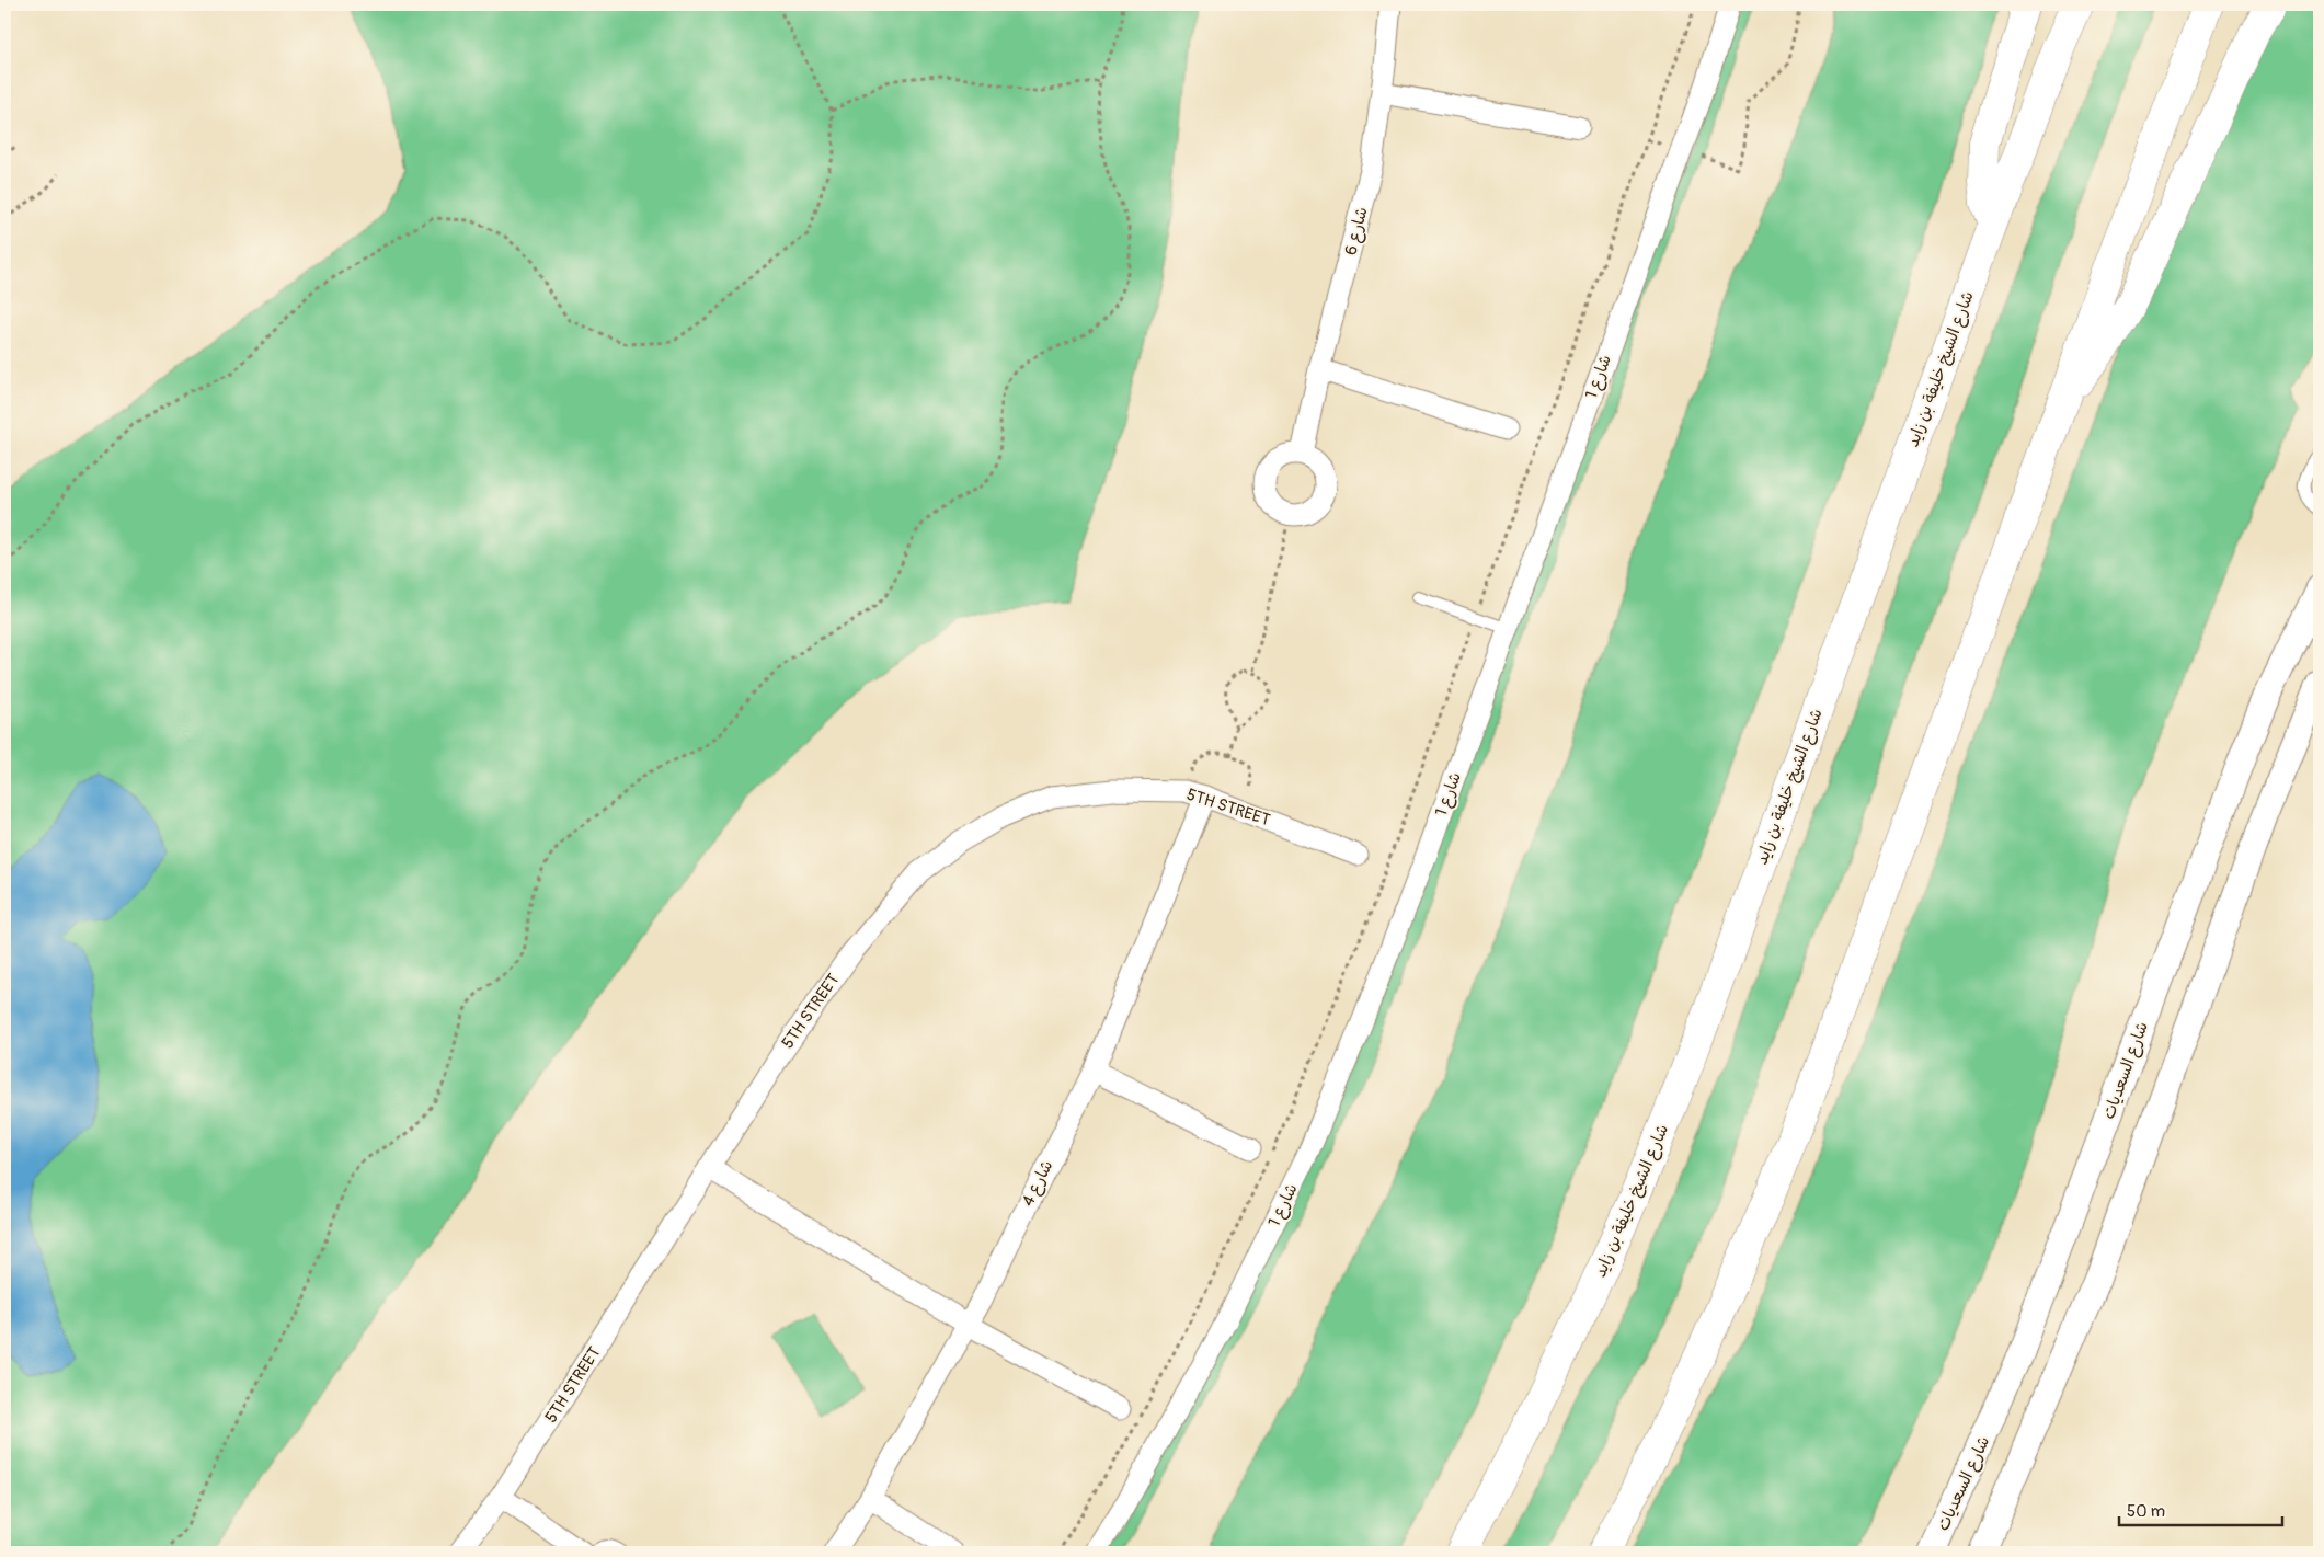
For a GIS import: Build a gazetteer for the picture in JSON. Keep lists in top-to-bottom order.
{
  "streets": {
    "highway": ["شارع الشيخ خليفة بن زايد"],
    "street": [
      "شارع 6",
      "شارع 1",
      "5TH STREET",
      "شارع السعديات",
      "شارع 4"
    ]
  },
  "crossings": [
    ["5TH STREET", "شارع 4"]
  ],
  "scale_bar": "50 m"
}
